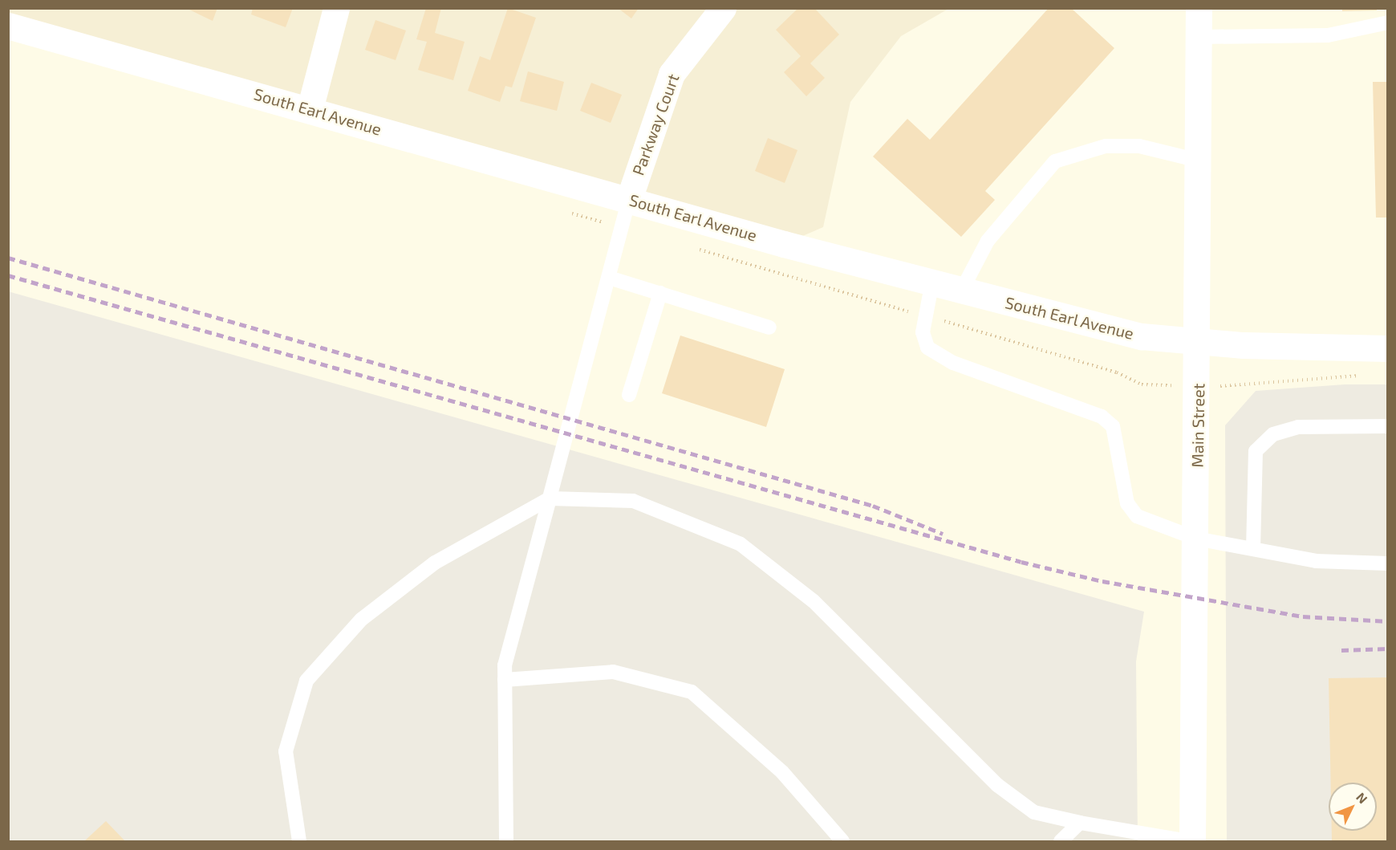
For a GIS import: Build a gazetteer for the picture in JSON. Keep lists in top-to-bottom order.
{
  "streets": {
    "street": ["South Earl Avenue", "Parkway Court", "Main Street"]
  },
  "crossings": [
    ["South Earl Avenue", "Parkway Court"],
    ["South Earl Avenue", "Main Street"]
  ],
  "north": "top right"
}
